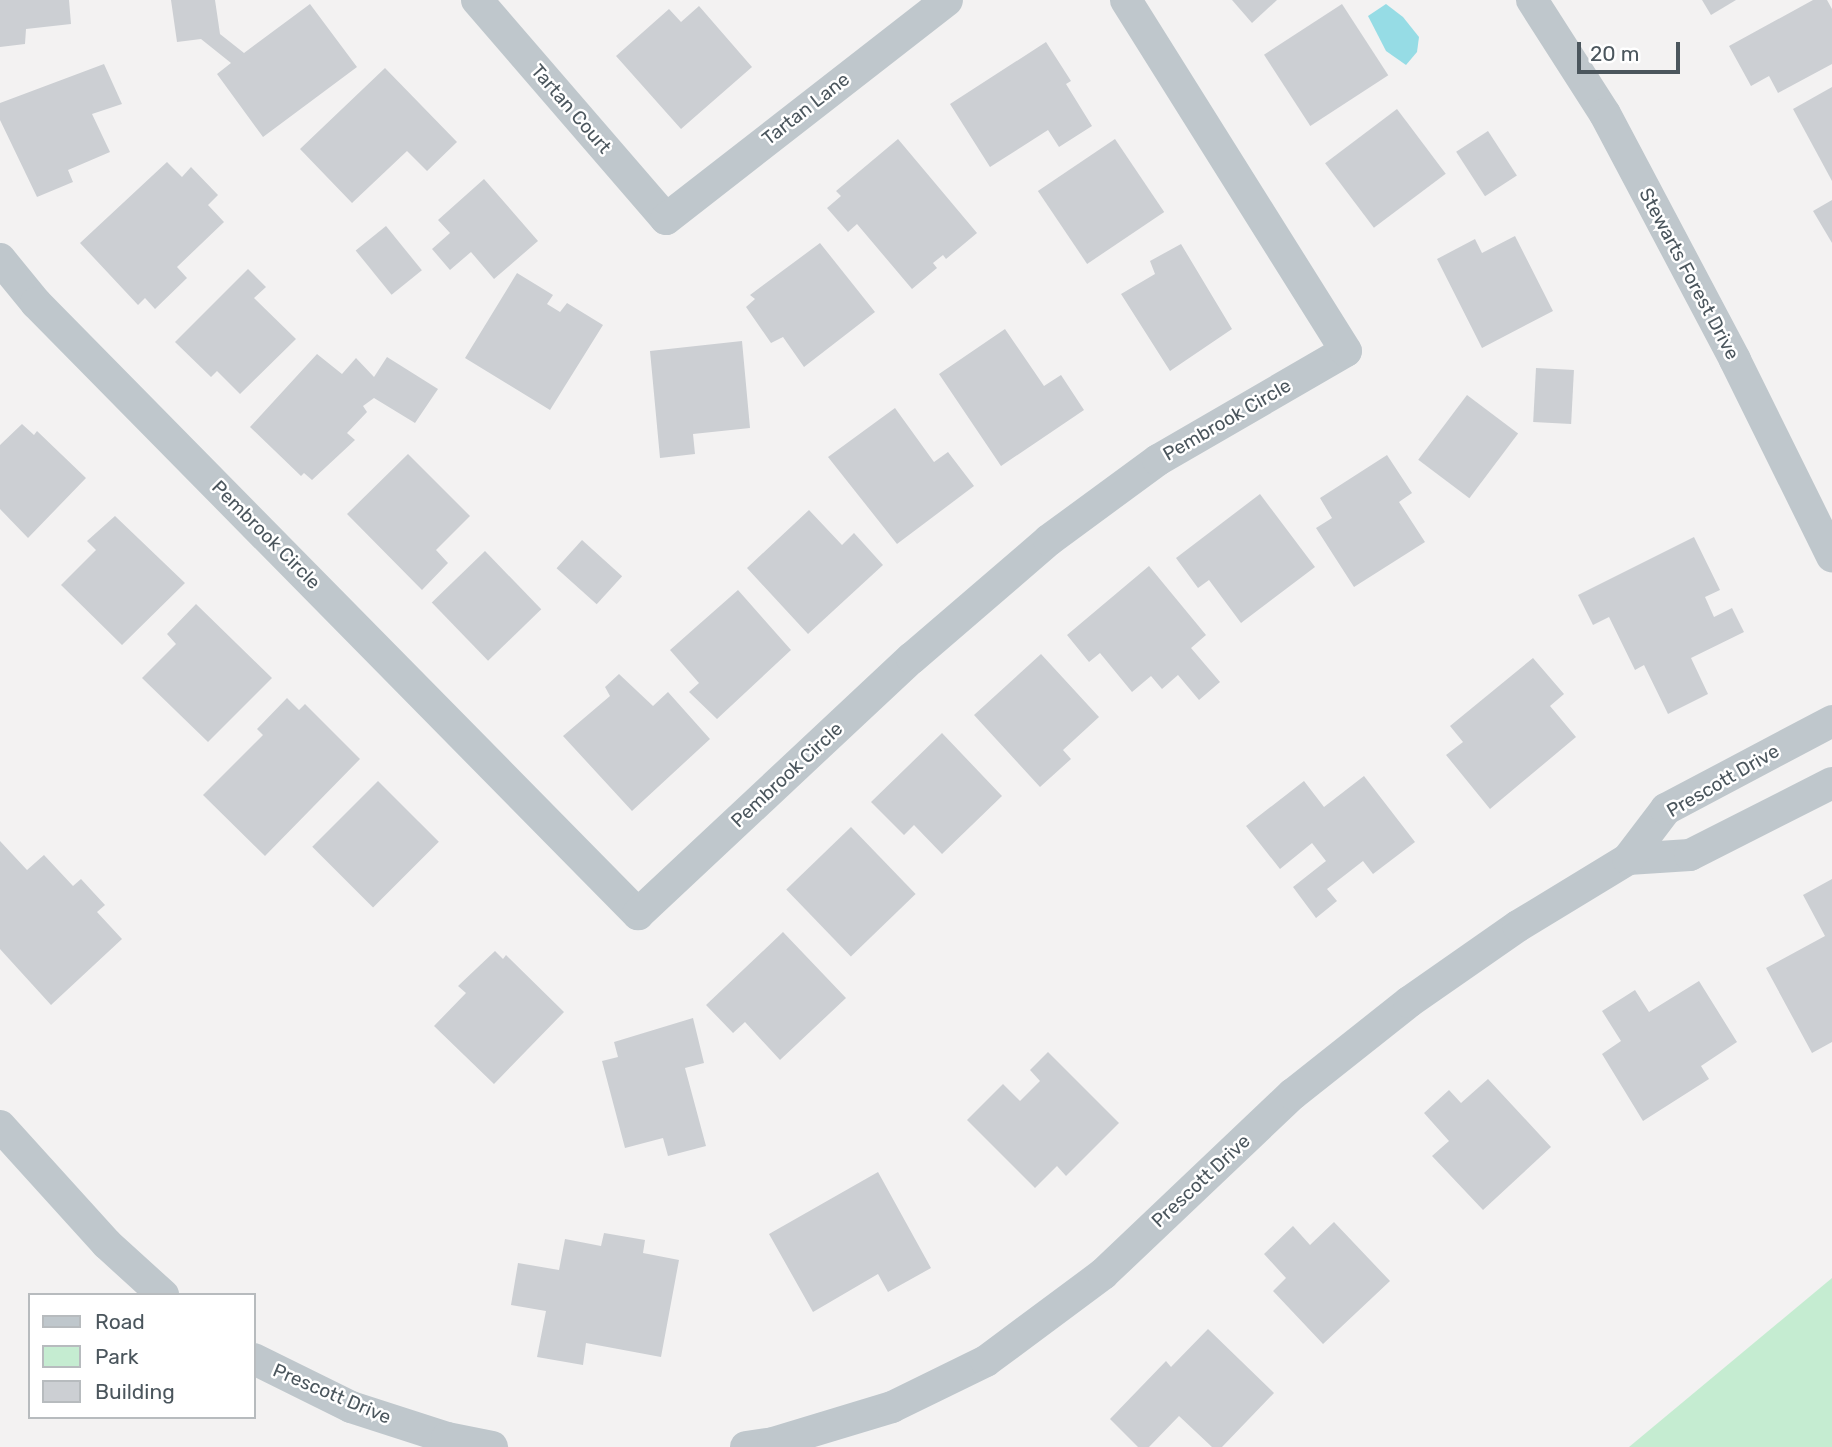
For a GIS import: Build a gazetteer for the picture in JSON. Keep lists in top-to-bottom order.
{
  "streets": {
    "street": [
      "Tartan Court",
      "Tartan Lane",
      "Stewarts Forest Drive",
      "Pembrook Circle",
      "Prescott Drive"
    ]
  },
  "crossings": [
    ["Tartan Court", "Tartan Lane"]
  ],
  "legend": ["Road", "Park", "Building"],
  "scale_bar": "20 m"
}
